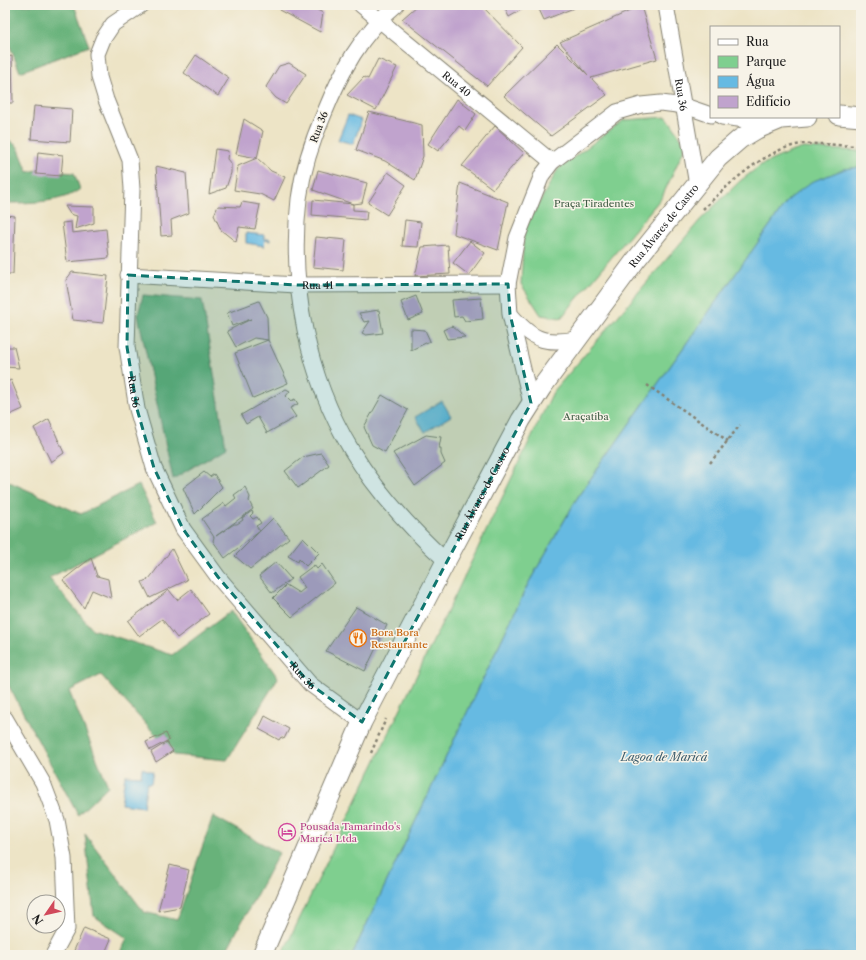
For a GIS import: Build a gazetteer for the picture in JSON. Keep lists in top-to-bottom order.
{
  "streets": {
    "street": [
      "Rua 40",
      "Rua 36",
      "Rua Álvares de Castro",
      "Rua 41"
    ]
  },
  "crossings": [
    ["Rua 40", "Rua 36"],
    ["Rua 36", "Rua Álvares de Castro"],
    ["Rua 36", "Rua 41"]
  ],
  "water": ["Lagoa de Maricá"],
  "parks": ["Praça Tiradentes", "Araçatiba"],
  "places": {
    "restaurant": ["Bora Bora Restaurante"],
    "hotel": ["Pousada Tamarindo's Maricá Ltda"]
  },
  "legend": [
    "Rua",
    "Parque",
    "Água",
    "Edifício"
  ],
  "north": "bottom left"
}
